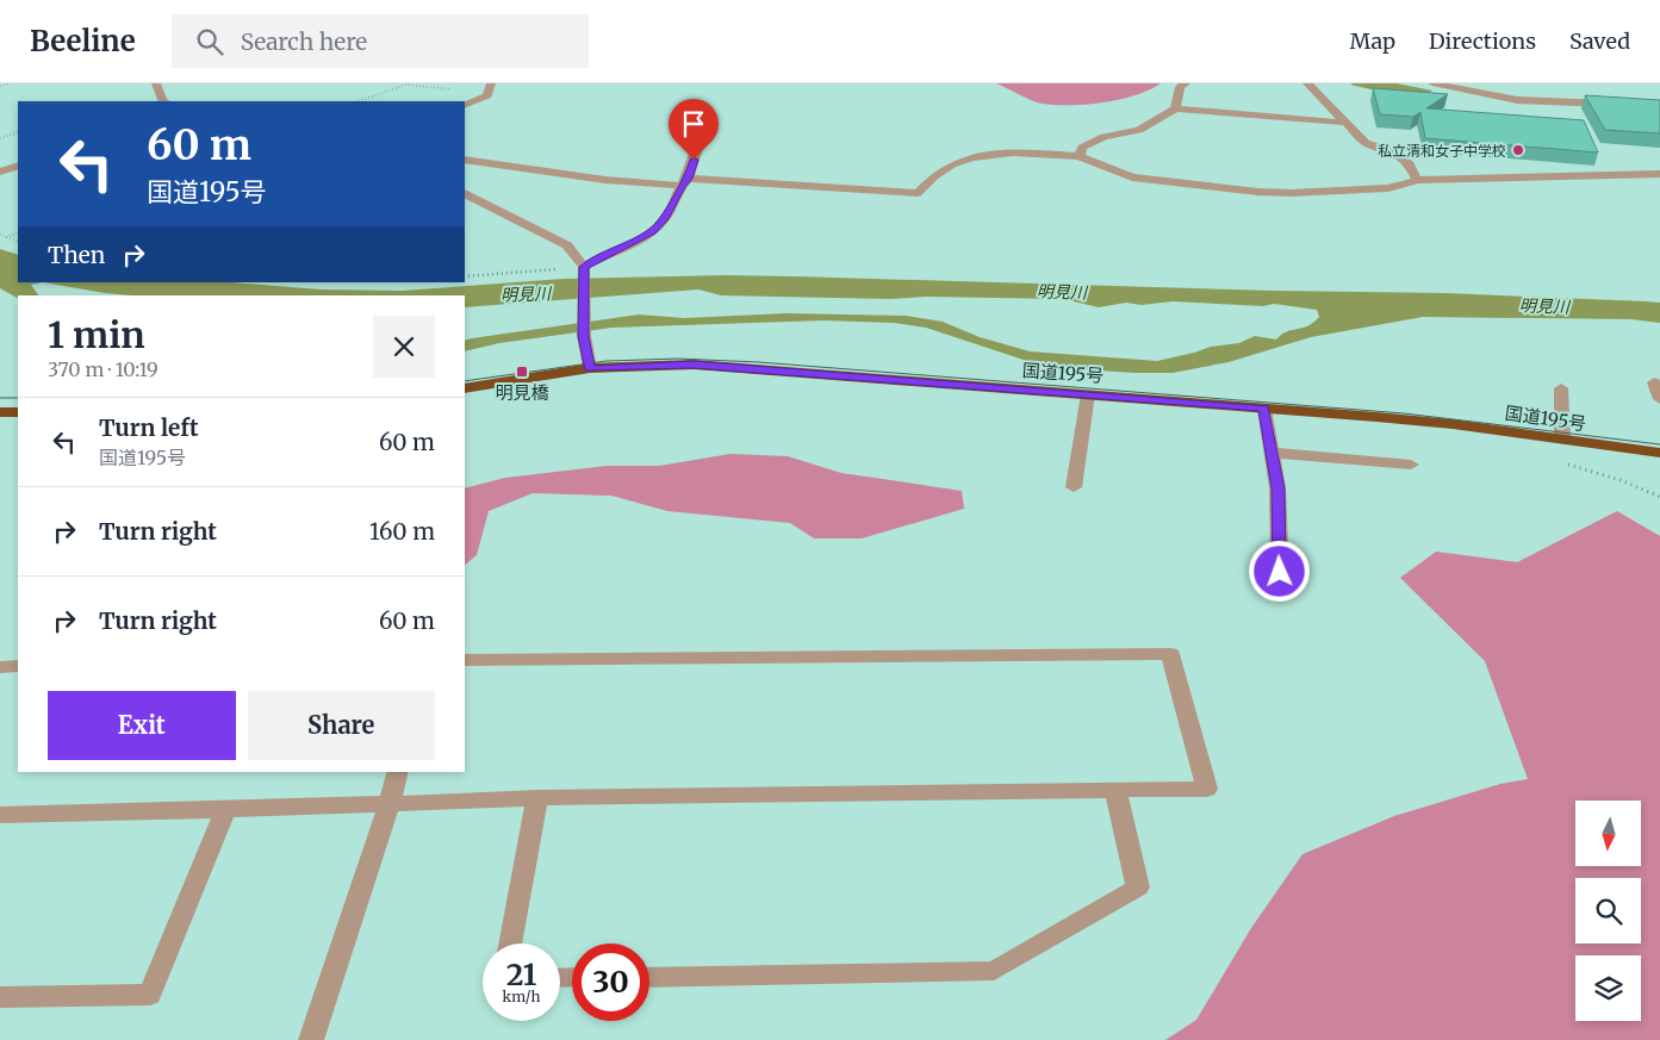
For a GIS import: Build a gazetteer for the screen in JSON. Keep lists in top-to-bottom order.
{
  "streets": {
    "highway": ["国道195号"]
  },
  "water": ["明見川"],
  "places": {
    "other": ["私立清和女子中学校"],
    "transit": ["明見橋"]
  },
  "north": "bottom",
  "page": {
    "header": "Beeline",
    "search": "Search here",
    "nav": ["Map", "Directions", "Saved"],
    "turn": ["60 m", "国道195号"],
    "then": "Then",
    "heading": ["1 min", "370 m · 10:19"],
    "list": [
      {
        "name": "Turn left",
        "note": "国道195号",
        "value": "60 m"
      },
      {
        "name": "Turn right",
        "value": "160 m"
      },
      {
        "name": "Turn right",
        "value": "60 m"
      }
    ],
    "buttons": ["Exit", "Share"],
    "speed": "21 km/h",
    "limit": "30"
  }
}
